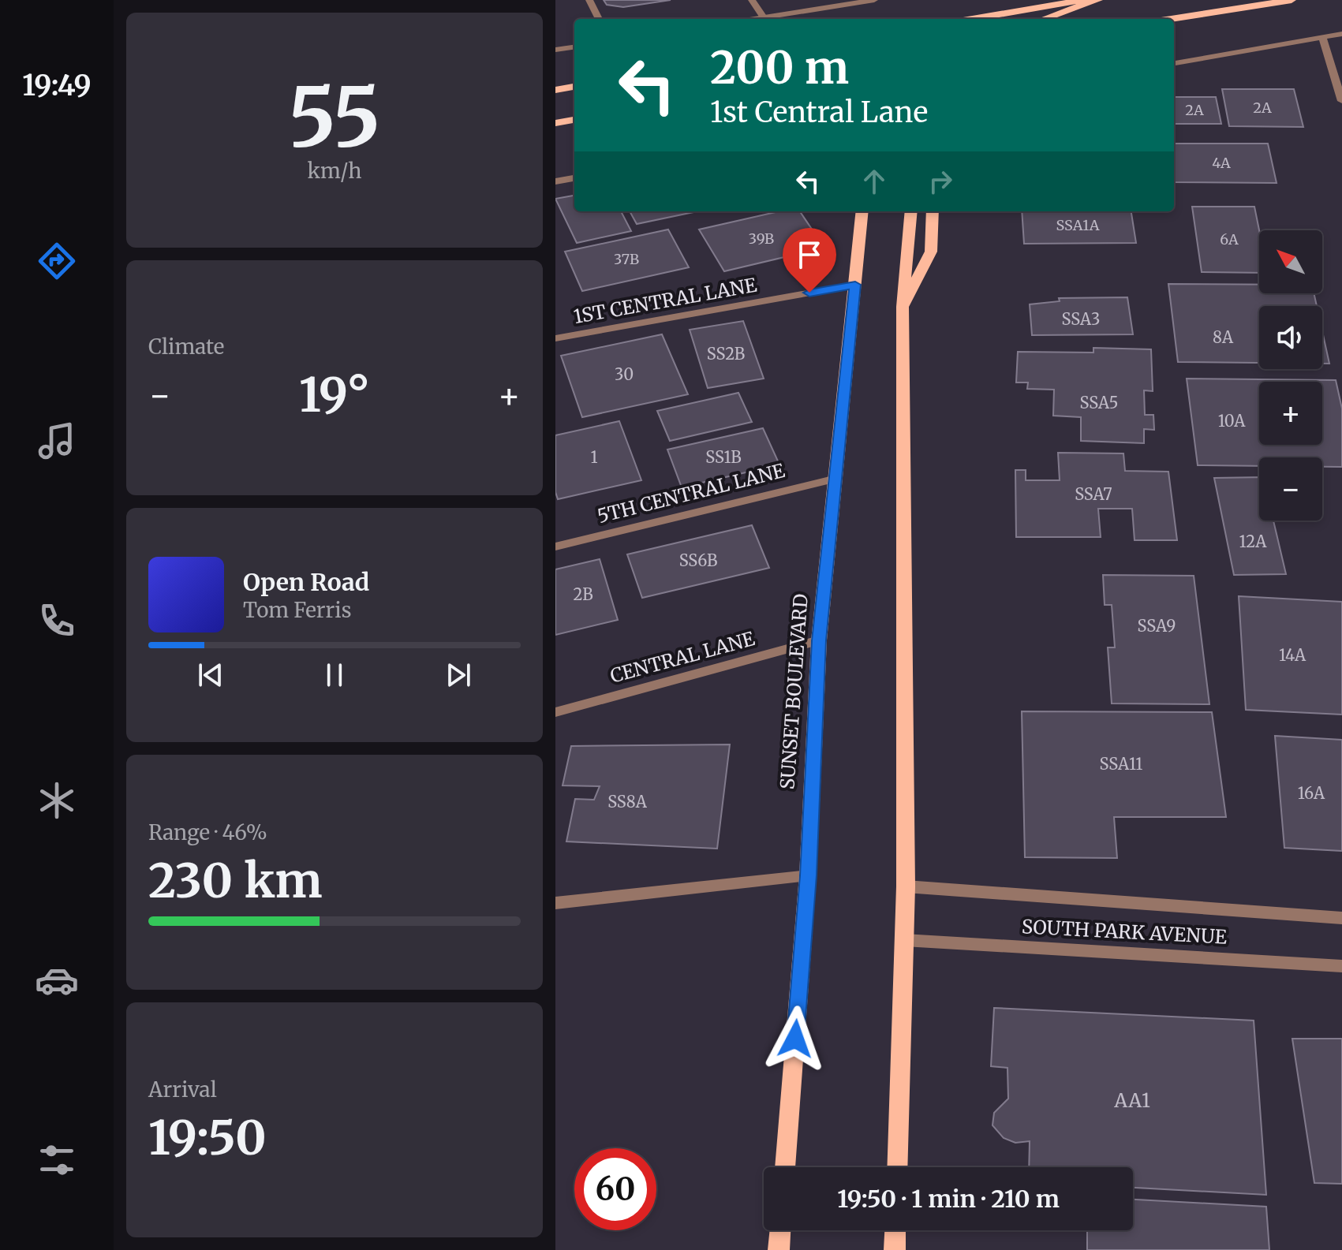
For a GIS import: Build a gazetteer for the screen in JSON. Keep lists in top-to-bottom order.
{
  "streets": {
    "main road": ["SUNSET BOULEVARD"],
    "street": [
      "1ST CENTRAL LANE",
      "5TH CENTRAL LANE",
      "CENTRAL LANE",
      "SOUTH PARK AVENUE"
    ]
  },
  "crossings": [
    ["1ST CENTRAL LANE", "SUNSET BOULEVARD"],
    ["5TH CENTRAL LANE", "SUNSET BOULEVARD"],
    ["CENTRAL LANE", "SUNSET BOULEVARD"]
  ],
  "house_numbers": [
    "2A",
    "2A",
    "4A",
    "SSA1A",
    "39B",
    "6A",
    "37B",
    "SSA3",
    "8A",
    "SS2B",
    "30",
    "SSA5",
    "10A",
    "1",
    "SS1B",
    "SSA7",
    "12A",
    "SS6B",
    "2B",
    "SSA9",
    "14A",
    "SSA11",
    "16A",
    "SS8A",
    "AA1"
  ],
  "north": "top left",
  "page": {
    "tabs": "19:49",
    "tile": [
      ["55", "km/h"],
      "Climate",
      ["Range · 46%", "230 km"],
      ["Arrival", "19:50"]
    ],
    "turn": ["200 m", "1st Central Lane"],
    "map_buttons": ["+", "−"],
    "heat": ["−", "19°", "+"],
    "song": ["Open Road", "Tom Ferris"],
    "limit": "60",
    "trip": "19:50 · 1 min · 210 m"
  }
}
